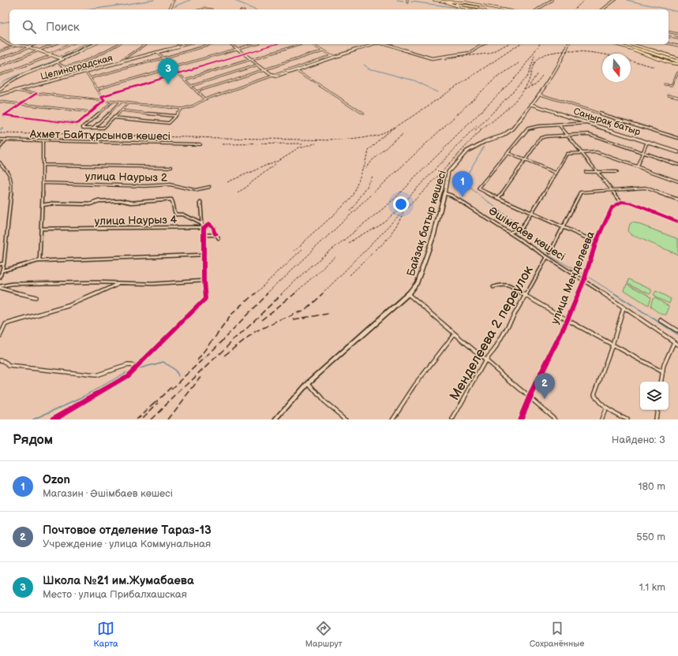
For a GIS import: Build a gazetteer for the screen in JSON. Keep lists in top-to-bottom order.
{
  "streets": {
    "street": [
      "Целиноградская",
      "Саңырақ батыр",
      "Ахмет Байтұрсынов көшесі",
      "улица Наурыз 2",
      "улица Наурыз 4",
      "Байзақ батыр көшесі",
      "Әшімбаев көшесі",
      "улица Менделеева",
      "Менделеева 2 переулок"
    ]
  },
  "crossings": [
    ["Саңырақ батыр", "Байзақ батыр көшесі"],
    ["Байзақ батыр көшесі", "Әшімбаев көшесі"],
    ["Әшімбаев көшесі", "улица Менделеева"],
    ["Әшімбаев көшесі", "Менделеева 2 переулок"]
  ],
  "north": "bottom",
  "page": {
    "search": "Поиск",
    "pins": ["3", "1", "2"],
    "heading": ["Рядом", "Найдено: 3"],
    "list": [
      {
        "mark": "1",
        "name": "Ozon",
        "note": "Магазин · Әшімбаев көшесі",
        "value": "180 m"
      },
      {
        "mark": "2",
        "name": "Почтовое отделение Тараз-13",
        "note": "Учреждение · улица Коммунальная",
        "value": "550 m"
      },
      {
        "mark": "3",
        "name": "Школа №21 им.Жумабаева",
        "note": "Место · улица Прибалхашская",
        "value": "1.1 km"
      }
    ],
    "nav": ["Карта", "Маршрут", "Сохранённые"]
  }
}
